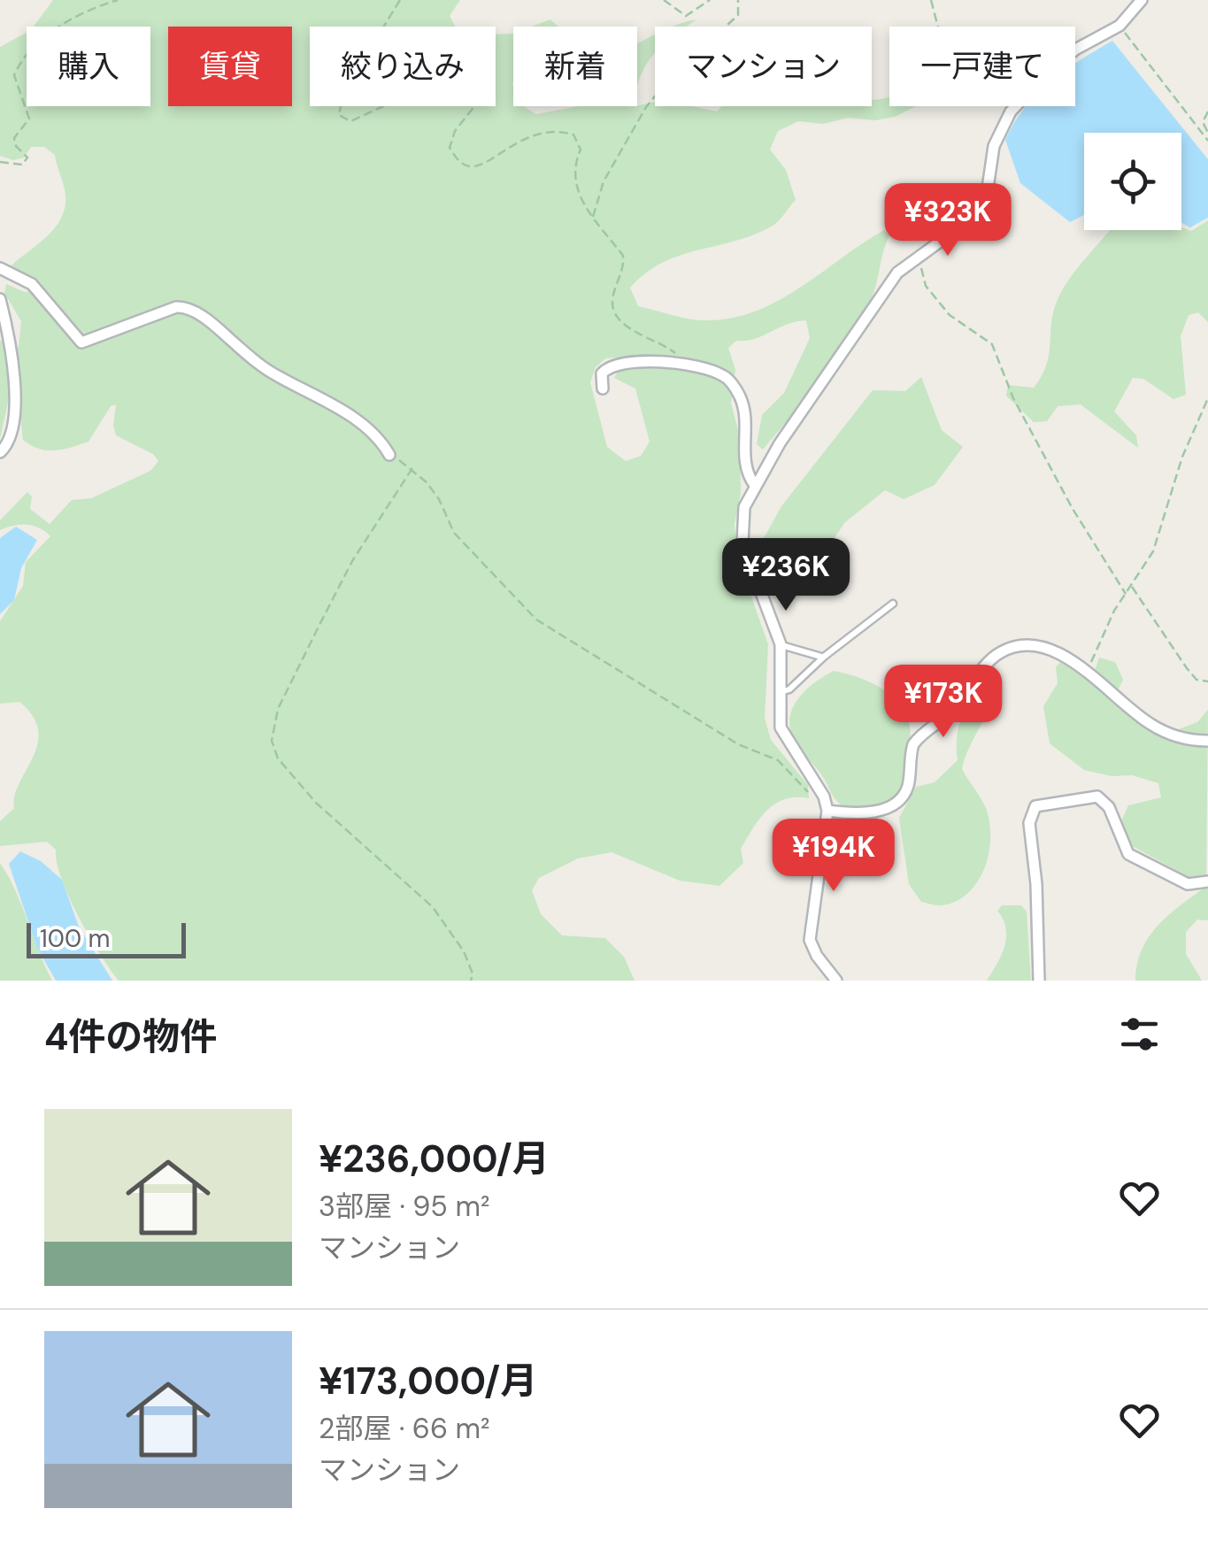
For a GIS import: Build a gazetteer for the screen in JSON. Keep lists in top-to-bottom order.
{
  "scale_bar": "100 m",
  "page": {
    "chip": [
      "購入",
      "賃貸",
      "絞り込み",
      "新着",
      "マンション",
      "一戸建て"
    ],
    "price": [
      "¥323K",
      "¥236K",
      "¥173K",
      "¥194K"
    ],
    "scale": "100 m",
    "heading": "4件の物件",
    "list": [
      {
        "name": "¥236,000/月",
        "note": "3部屋 · 95 m² · マンション"
      },
      {
        "name": "¥173,000/月",
        "note": "2部屋 · 66 m² · マンション"
      }
    ]
  }
}
